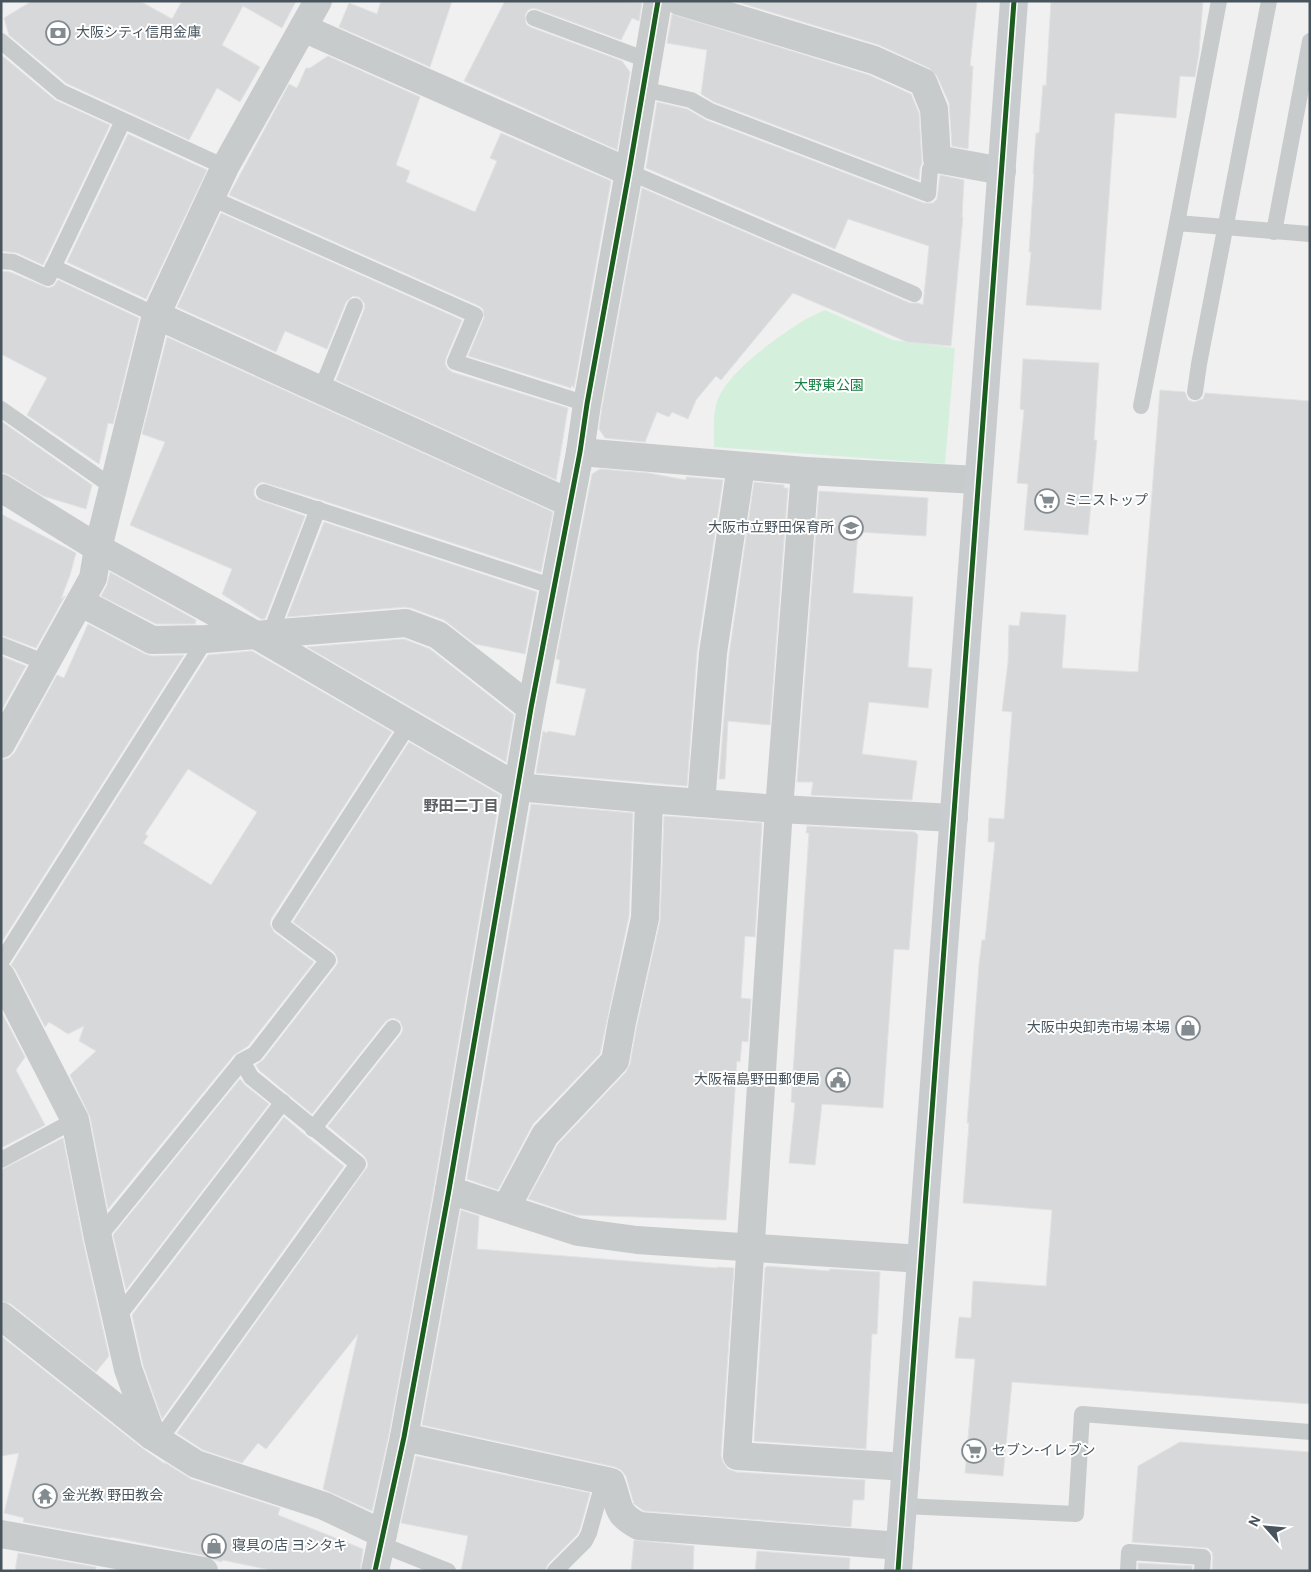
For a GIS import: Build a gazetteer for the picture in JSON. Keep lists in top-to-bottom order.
{
  "districts": ["野田二丁目"],
  "parks": ["大野東公園"],
  "places": {
    "bank": ["大阪シティ信用金庫"],
    "supermarket": ["ミニストップ", "セブン-イレブン"],
    "school or university": ["大阪市立野田保育所"],
    "shop": ["大阪中央卸売市場 本場", "寝具の店 ヨシタキ"],
    "public building": ["大阪福島野田郵便局"],
    "temple": ["金光教 野田教会"]
  },
  "north": "top left"
}
